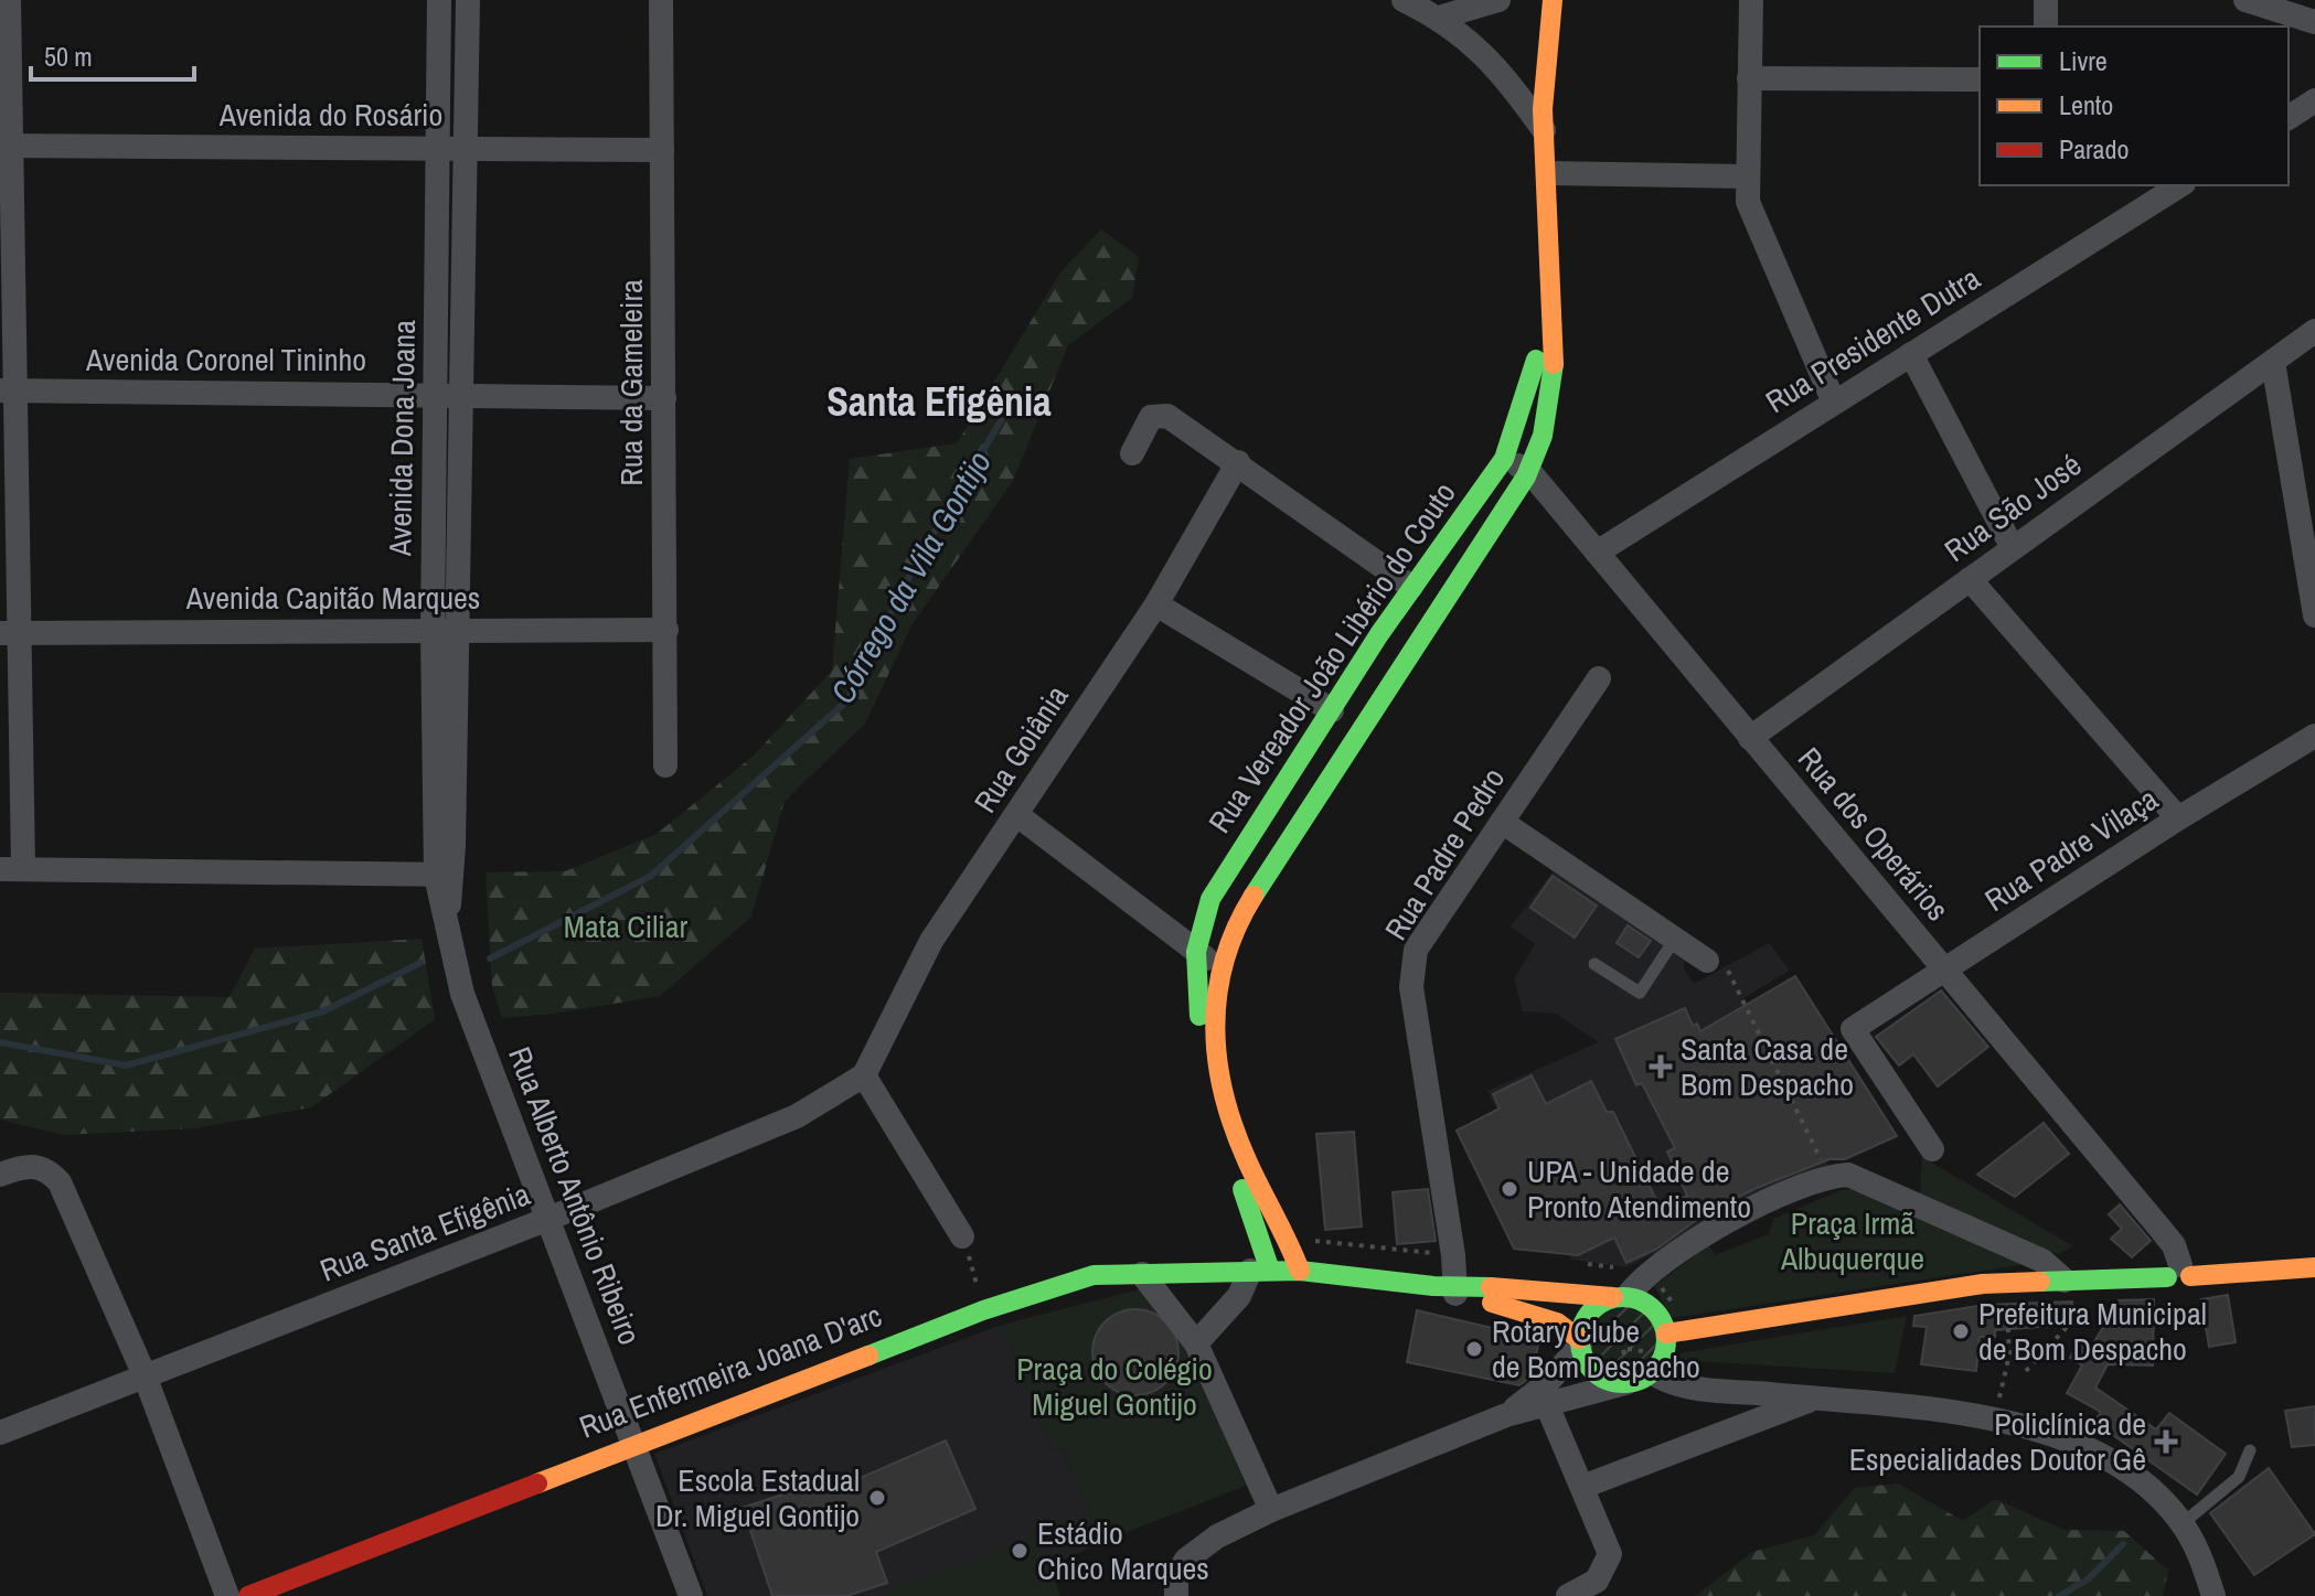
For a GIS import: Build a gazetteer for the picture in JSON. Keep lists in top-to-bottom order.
{
  "streets": {
    "main road": ["Rua Vereador João Libério do Couto", "Rua Enfermeira Joana D'arc"],
    "street": [
      "Avenida do Rosário",
      "Rua Presidente Dutra",
      "Avenida Coronel Tininho",
      "Rua da Gameleira",
      "Avenida Dona Joana",
      "Rua São José",
      "Avenida Capitão Marques",
      "Rua Goiânia",
      "Rua dos Operários",
      "Rua Padre Vilaça",
      "Rua Padre Pedro",
      "Rua Alberto Antônio Ribeiro",
      "Rua Santa Efigênia"
    ]
  },
  "crossings": [
    ["Avenida do Rosário", "Rua da Gameleira"],
    ["Avenida do Rosário", "Avenida Dona Joana"],
    ["Rua Presidente Dutra", "Rua dos Operários"],
    ["Avenida Coronel Tininho", "Rua da Gameleira"],
    ["Avenida Coronel Tininho", "Avenida Dona Joana"],
    ["Rua da Gameleira", "Avenida Capitão Marques"],
    ["Avenida Dona Joana", "Avenida Capitão Marques"],
    ["Avenida Dona Joana", "Rua Alberto Antônio Ribeiro"],
    ["Rua São José", "Rua dos Operários"],
    ["Rua Vereador João Libério do Couto", "Rua dos Operários"],
    ["Rua Goiânia", "Rua Santa Efigênia"],
    ["Rua dos Operários", "Rua Padre Vilaça"],
    ["Rua Padre Pedro", "Rua Enfermeira Joana D'arc"],
    ["Rua Alberto Antônio Ribeiro", "Rua Santa Efigênia"],
    ["Rua Alberto Antônio Ribeiro", "Rua Enfermeira Joana D'arc"]
  ],
  "districts": ["Santa Efigênia"],
  "water": ["Córrego da Vila Gontijo"],
  "parks": ["Mata Ciliar", "Praça Irmã Albuquerque", "Praça do Colégio Miguel Gontijo"],
  "places": {
    "health": ["Santa Casa de Bom Despacho", "Policlínica de Especialidades Doutor Gê"],
    "other": [
      "UPA - Unidade de Pronto Atendimento",
      "Prefeitura Municipal de Bom Despacho",
      "Rotary Clube de Bom Despacho",
      "Escola Estadual Dr. Miguel Gontijo",
      "Estádio Chico Marques"
    ]
  },
  "legend": ["Livre", "Lento", "Parado"],
  "scale_bar": "50 m"
}
